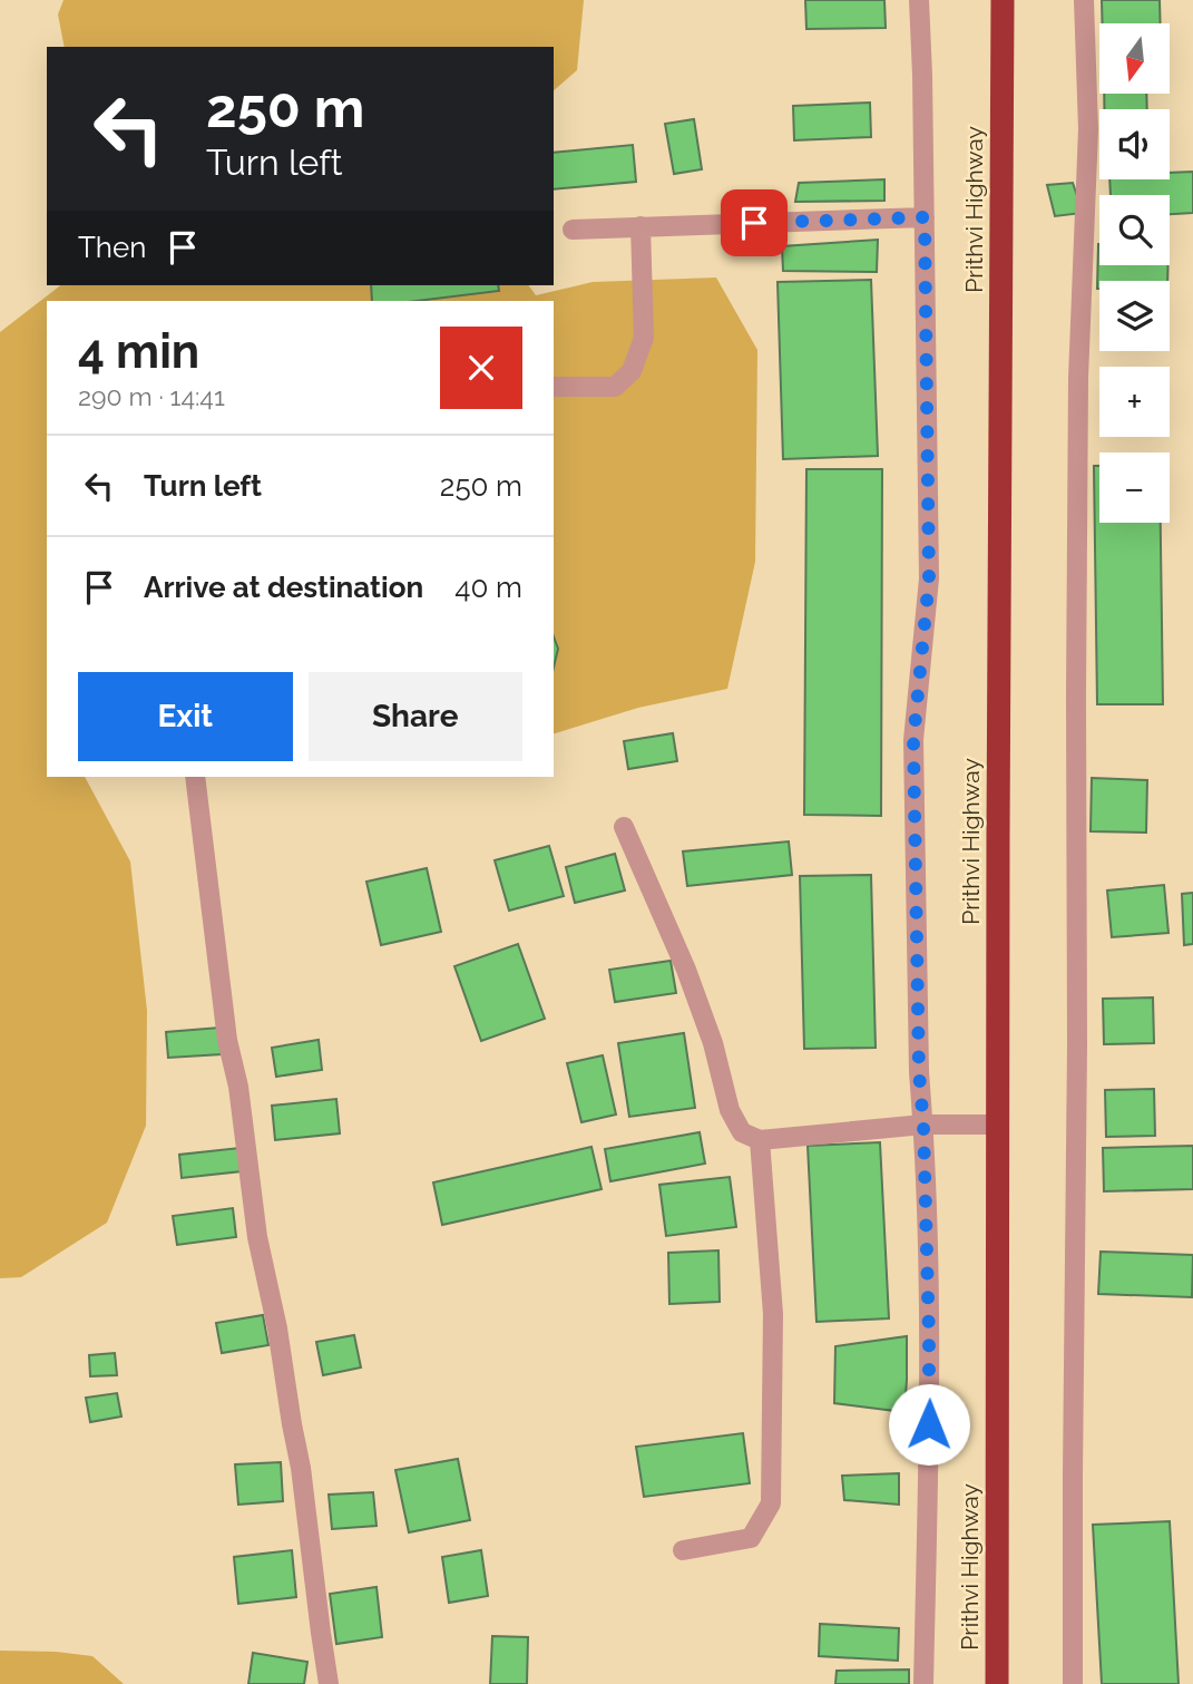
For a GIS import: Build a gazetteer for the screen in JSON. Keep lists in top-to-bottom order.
{
  "streets": {
    "highway": ["Prithvi Highway"]
  },
  "north": "bottom",
  "page": {
    "map_buttons": ["+", "−"],
    "turn": ["250 m", "Turn left"],
    "then": "Then",
    "heading": ["4 min", "290 m · 14:41"],
    "list": [
      {
        "name": "Turn left",
        "value": "250 m"
      },
      {
        "name": "Arrive at destination",
        "value": "40 m"
      }
    ],
    "buttons": ["Exit", "Share"]
  }
}
